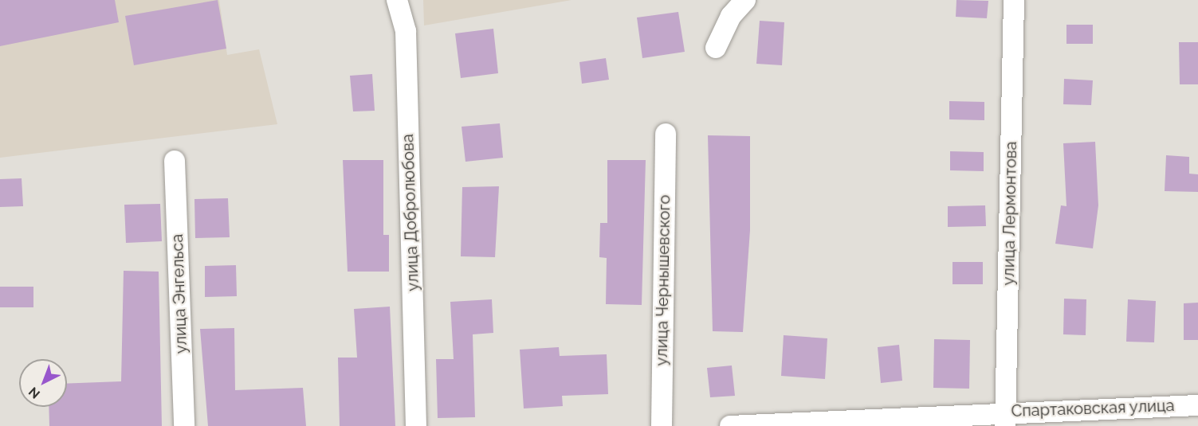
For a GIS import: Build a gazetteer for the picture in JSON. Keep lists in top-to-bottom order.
{
  "streets": {
    "street": [
      "улица Добролюбова",
      "улица Лермонтова",
      "улица Чернышевского",
      "улица Энгельса",
      "Спартаковская улица"
    ]
  },
  "crossings": [
    ["улица Лермонтова", "Спартаковская улица"]
  ],
  "north": "bottom left"
}
